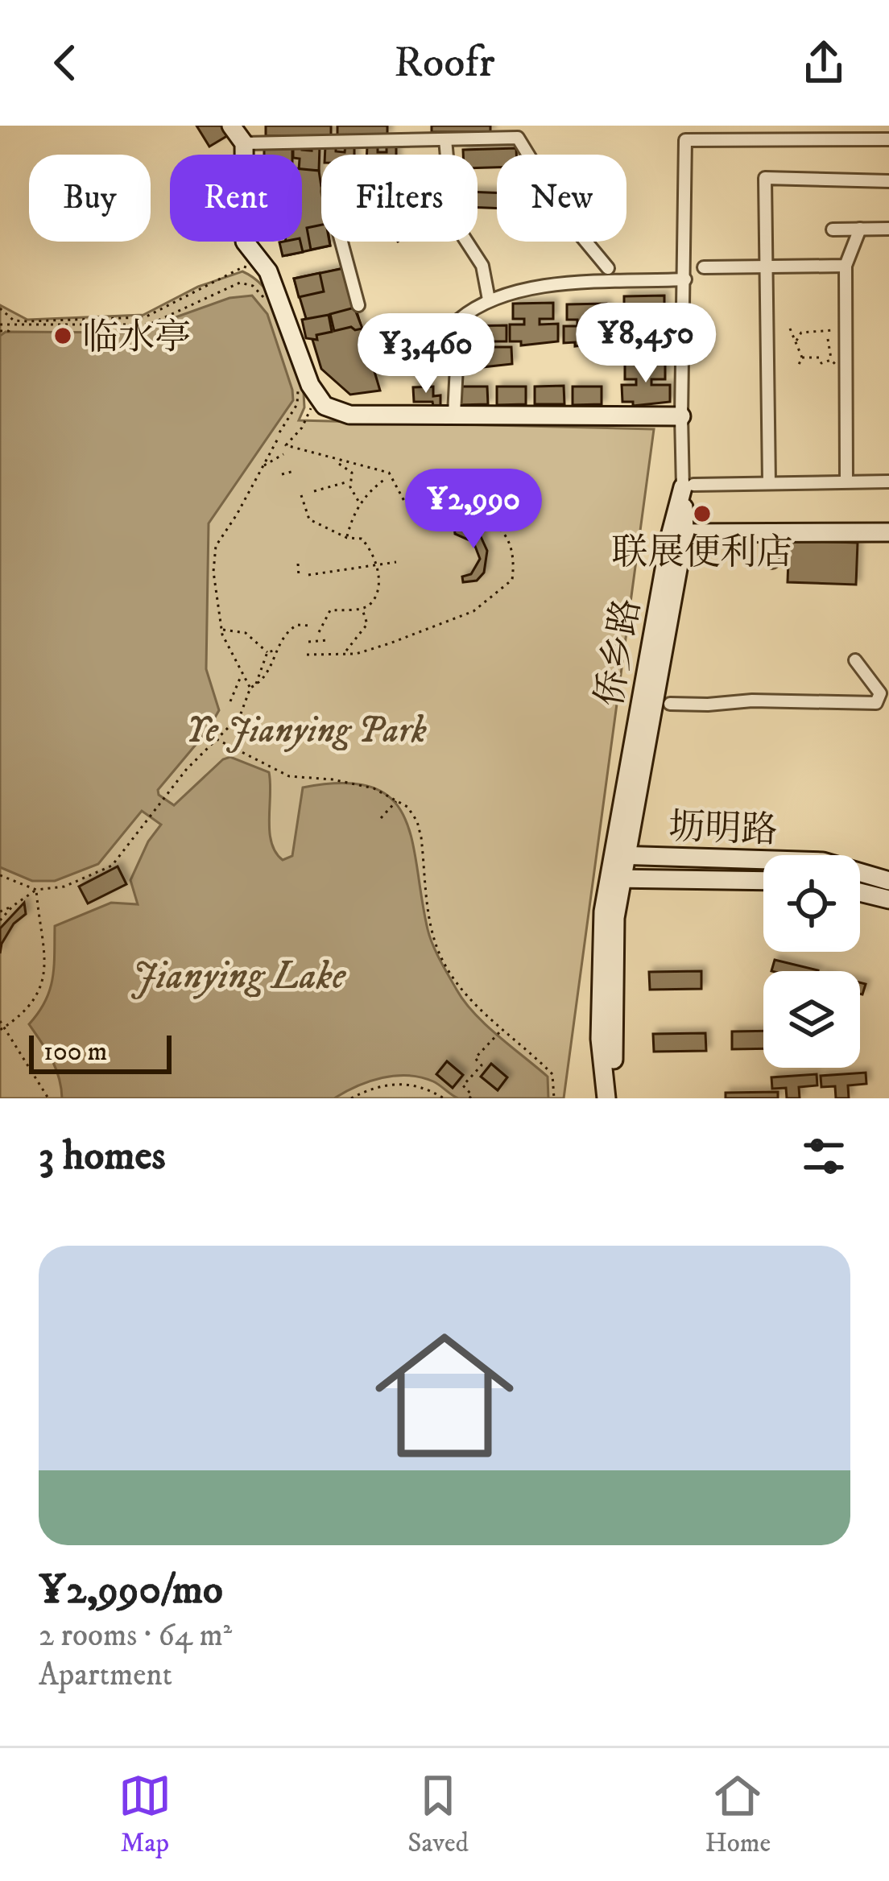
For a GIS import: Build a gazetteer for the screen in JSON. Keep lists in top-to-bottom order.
{
  "streets": {
    "street": ["侨乡路", "坜明路"]
  },
  "crossings": [
    ["侨乡路", "坜明路"]
  ],
  "water": ["Jianying Lake"],
  "parks": ["Ye Jianying Park"],
  "places": ["临水亭", "联展便利店"],
  "scale_bar": "100 m",
  "page": {
    "header": "Roofr",
    "chip": [
      "Buy",
      "Rent",
      "Filters",
      "New"
    ],
    "price": ["¥8,450", "¥3,460", "¥2,990"],
    "scale": "100 m",
    "heading": "3 homes",
    "list": [
      {
        "name": "¥2,990/mo",
        "note": "2 rooms · 64 m² · Apartment"
      }
    ],
    "tabs": ["Map", "Saved", "Home"]
  }
}
